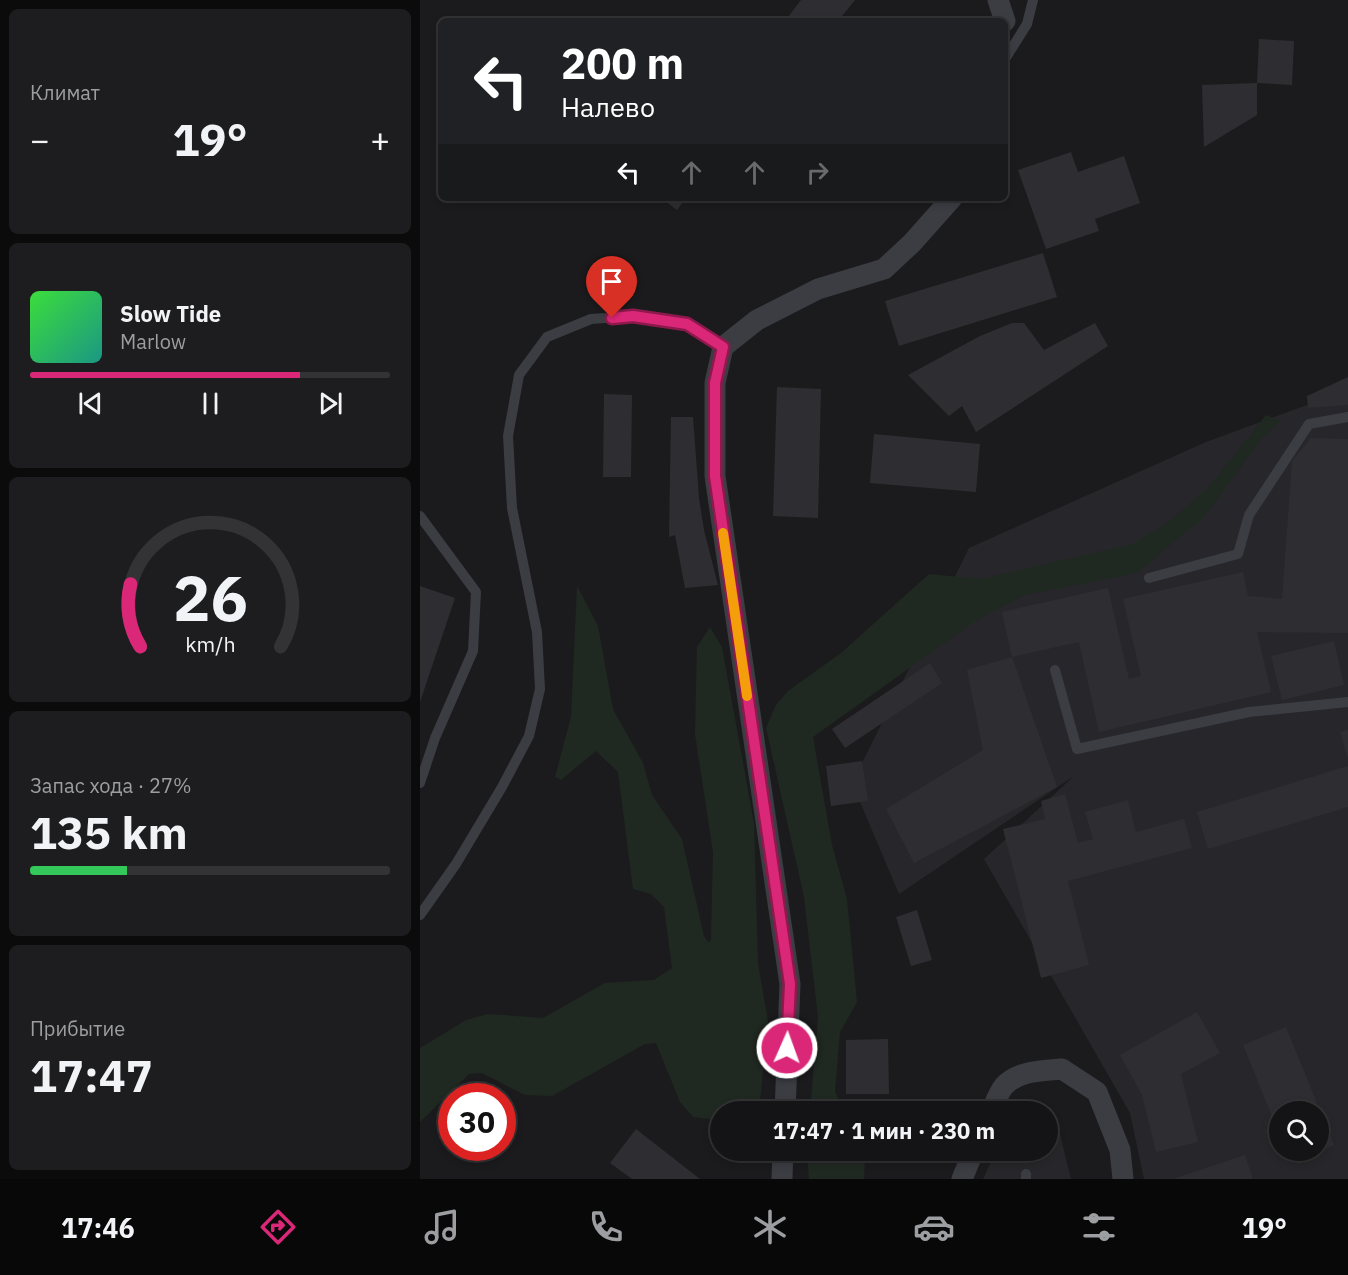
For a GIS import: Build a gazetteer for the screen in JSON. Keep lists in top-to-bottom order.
{
  "page": {
    "tile": [
      "Климат",
      ["Запас хода · 27%", "135 km"],
      ["Прибытие", "17:47"]
    ],
    "turn": ["200 m", "Налево"],
    "heat": ["−", "19°", "+"],
    "song": ["Slow Tide", "Marlow"],
    "limit": "30",
    "trip": "17:47 · 1 мин · 230 m",
    "tabs": ["17:46", "19°"],
    "gauge": ["26", "km/h"]
  }
}
